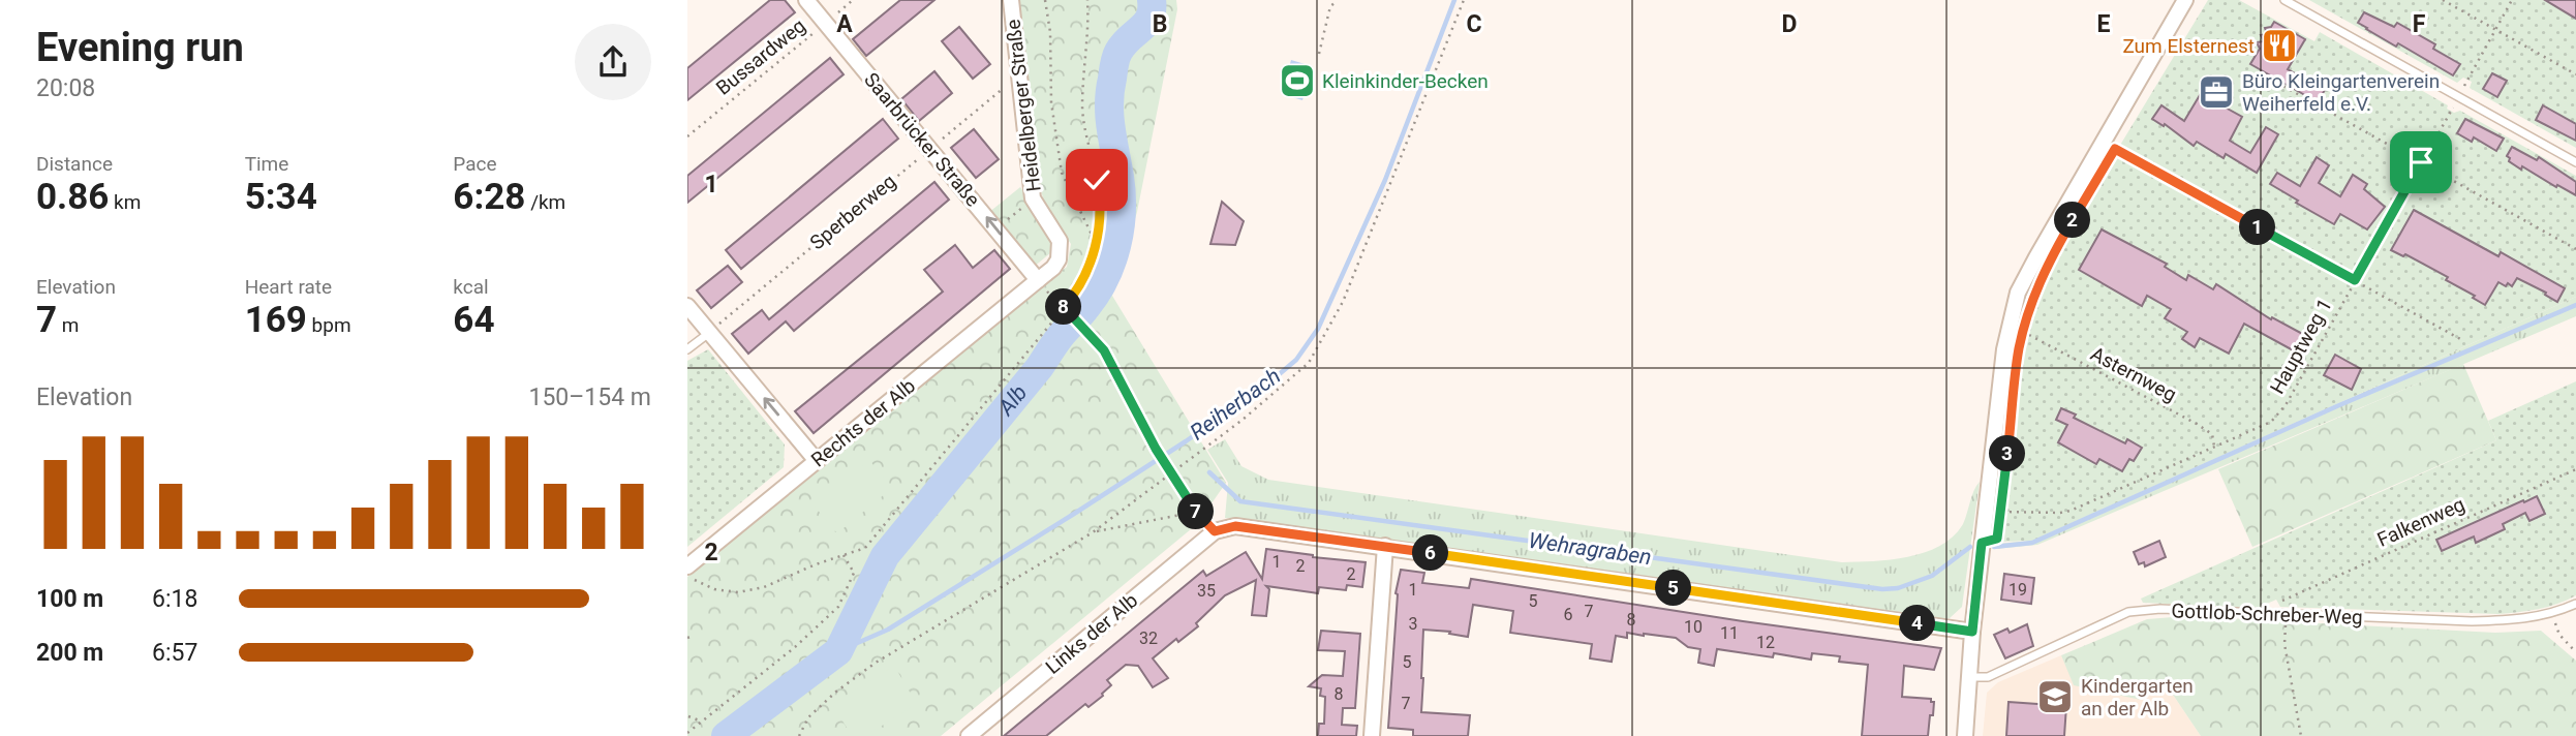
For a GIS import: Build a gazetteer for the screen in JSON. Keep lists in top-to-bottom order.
{
  "streets": {
    "street": [
      "Heidelberger Straße",
      "Saarbrücker Straße",
      "Rechts der Alb",
      "Links der Alb"
    ],
    "lane": ["Gottlob-Schreber-Weg"],
    "path": [
      "Bussardweg",
      "Sperberweg",
      "Hauptweg 1",
      "Asternweg",
      "Falkenweg"
    ]
  },
  "crossings": [
    ["Bussardweg", "Saarbrücker Straße"],
    ["Heidelberger Straße", "Saarbrücker Straße"],
    ["Heidelberger Straße", "Sperberweg"],
    ["Heidelberger Straße", "Rechts der Alb"],
    ["Saarbrücker Straße", "Sperberweg"],
    ["Saarbrücker Straße", "Rechts der Alb"],
    ["Hauptweg 1", "Asternweg"]
  ],
  "water": ["Alb", "Reiherbach", "Wehragraben"],
  "places": {
    "restaurant": ["Zum Elsternest"],
    "sports": ["Kleinkinder-Becken"],
    "office": ["Büro Kleingartenverein Weiherfeld e.V."],
    "school or university": ["Kindergarten an der Alb"]
  },
  "house_numbers": [
    "1",
    "2",
    "2",
    "1",
    "19",
    "35",
    "5",
    "7",
    "6",
    "8",
    "3",
    "10",
    "11",
    "32",
    "12",
    "5",
    "8",
    "7"
  ],
  "page": {
    "heading": ["Evening run", "20:08"],
    "stats": [
      ["Distance", "0.86 km"],
      ["Time", "5:34"],
      ["Pace", "6:28 /km"],
      ["Elevation", "7 m"],
      ["Heart rate", "169 bpm"],
      ["kcal", "64"]
    ],
    "pins": [
      "2",
      "1",
      "8",
      "3",
      "7",
      "6",
      "5",
      "4"
    ],
    "chart": ["Elevation", "150–154 m"],
    "list": [
      {
        "name": "100 m",
        "note": "6:18"
      },
      {
        "name": "200 m",
        "note": "6:57"
      }
    ]
  },
  "grid": {
    "columns": [
      "A",
      "B",
      "C",
      "D",
      "E",
      "F"
    ],
    "rows": ["1", "2"]
  }
}
